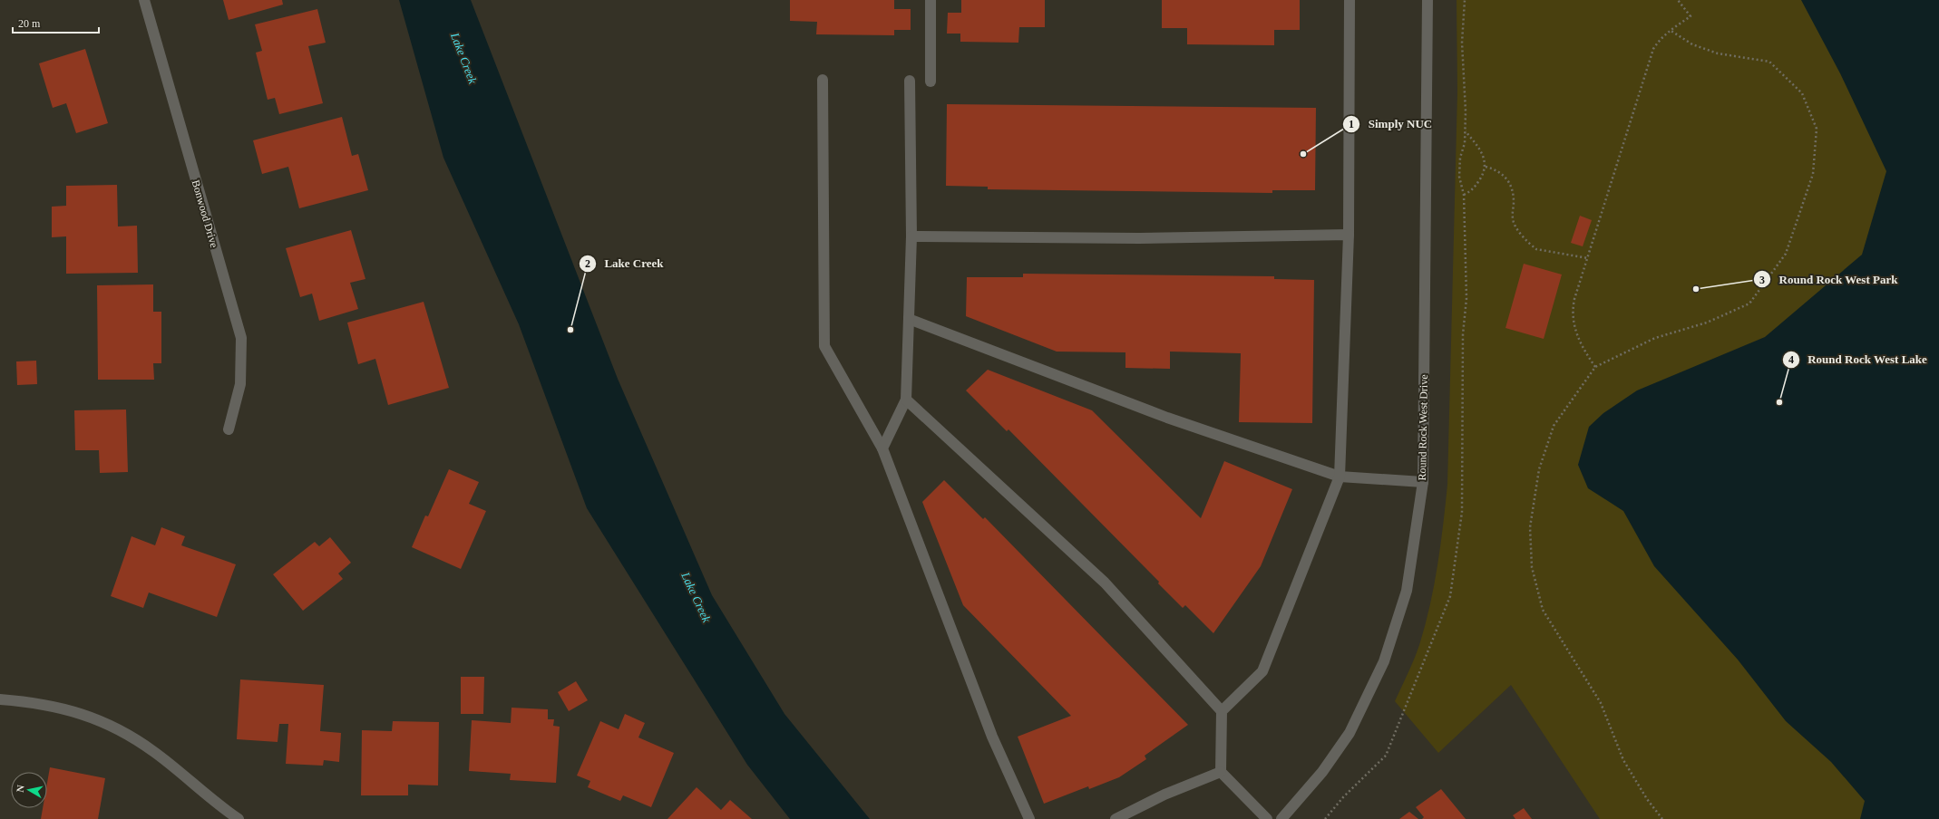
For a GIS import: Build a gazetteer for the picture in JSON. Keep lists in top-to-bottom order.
{
  "streets": {
    "street": ["Bonwood Drive", "Round Rock West Drive"]
  },
  "water": ["Lake Creek"],
  "places": [
    "Simply NUC",
    "Round Rock West Park",
    "Lake Creek",
    "Round Rock West Lake"
  ],
  "scale_bar": "20 m",
  "north": "left"
}
